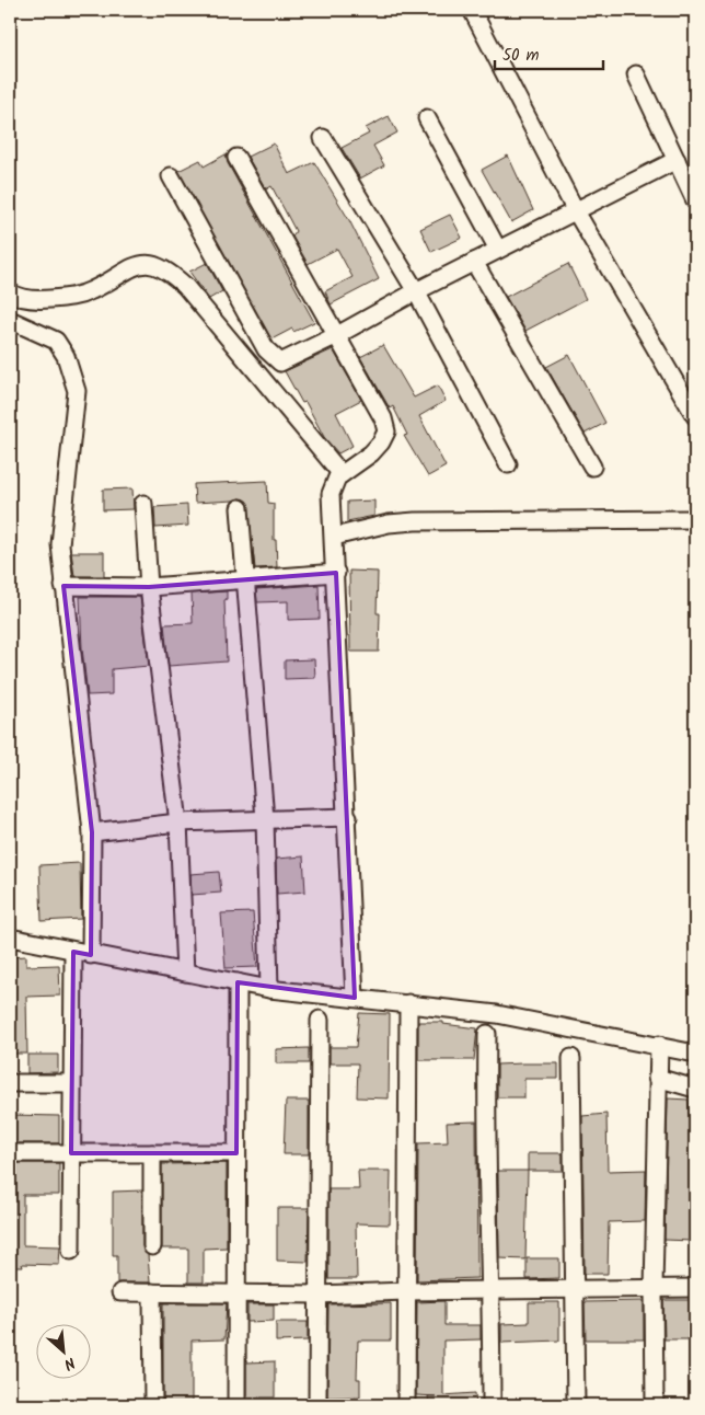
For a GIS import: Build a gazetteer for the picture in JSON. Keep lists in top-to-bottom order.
{
  "scale_bar": "50 m",
  "north": "bottom right"
}
